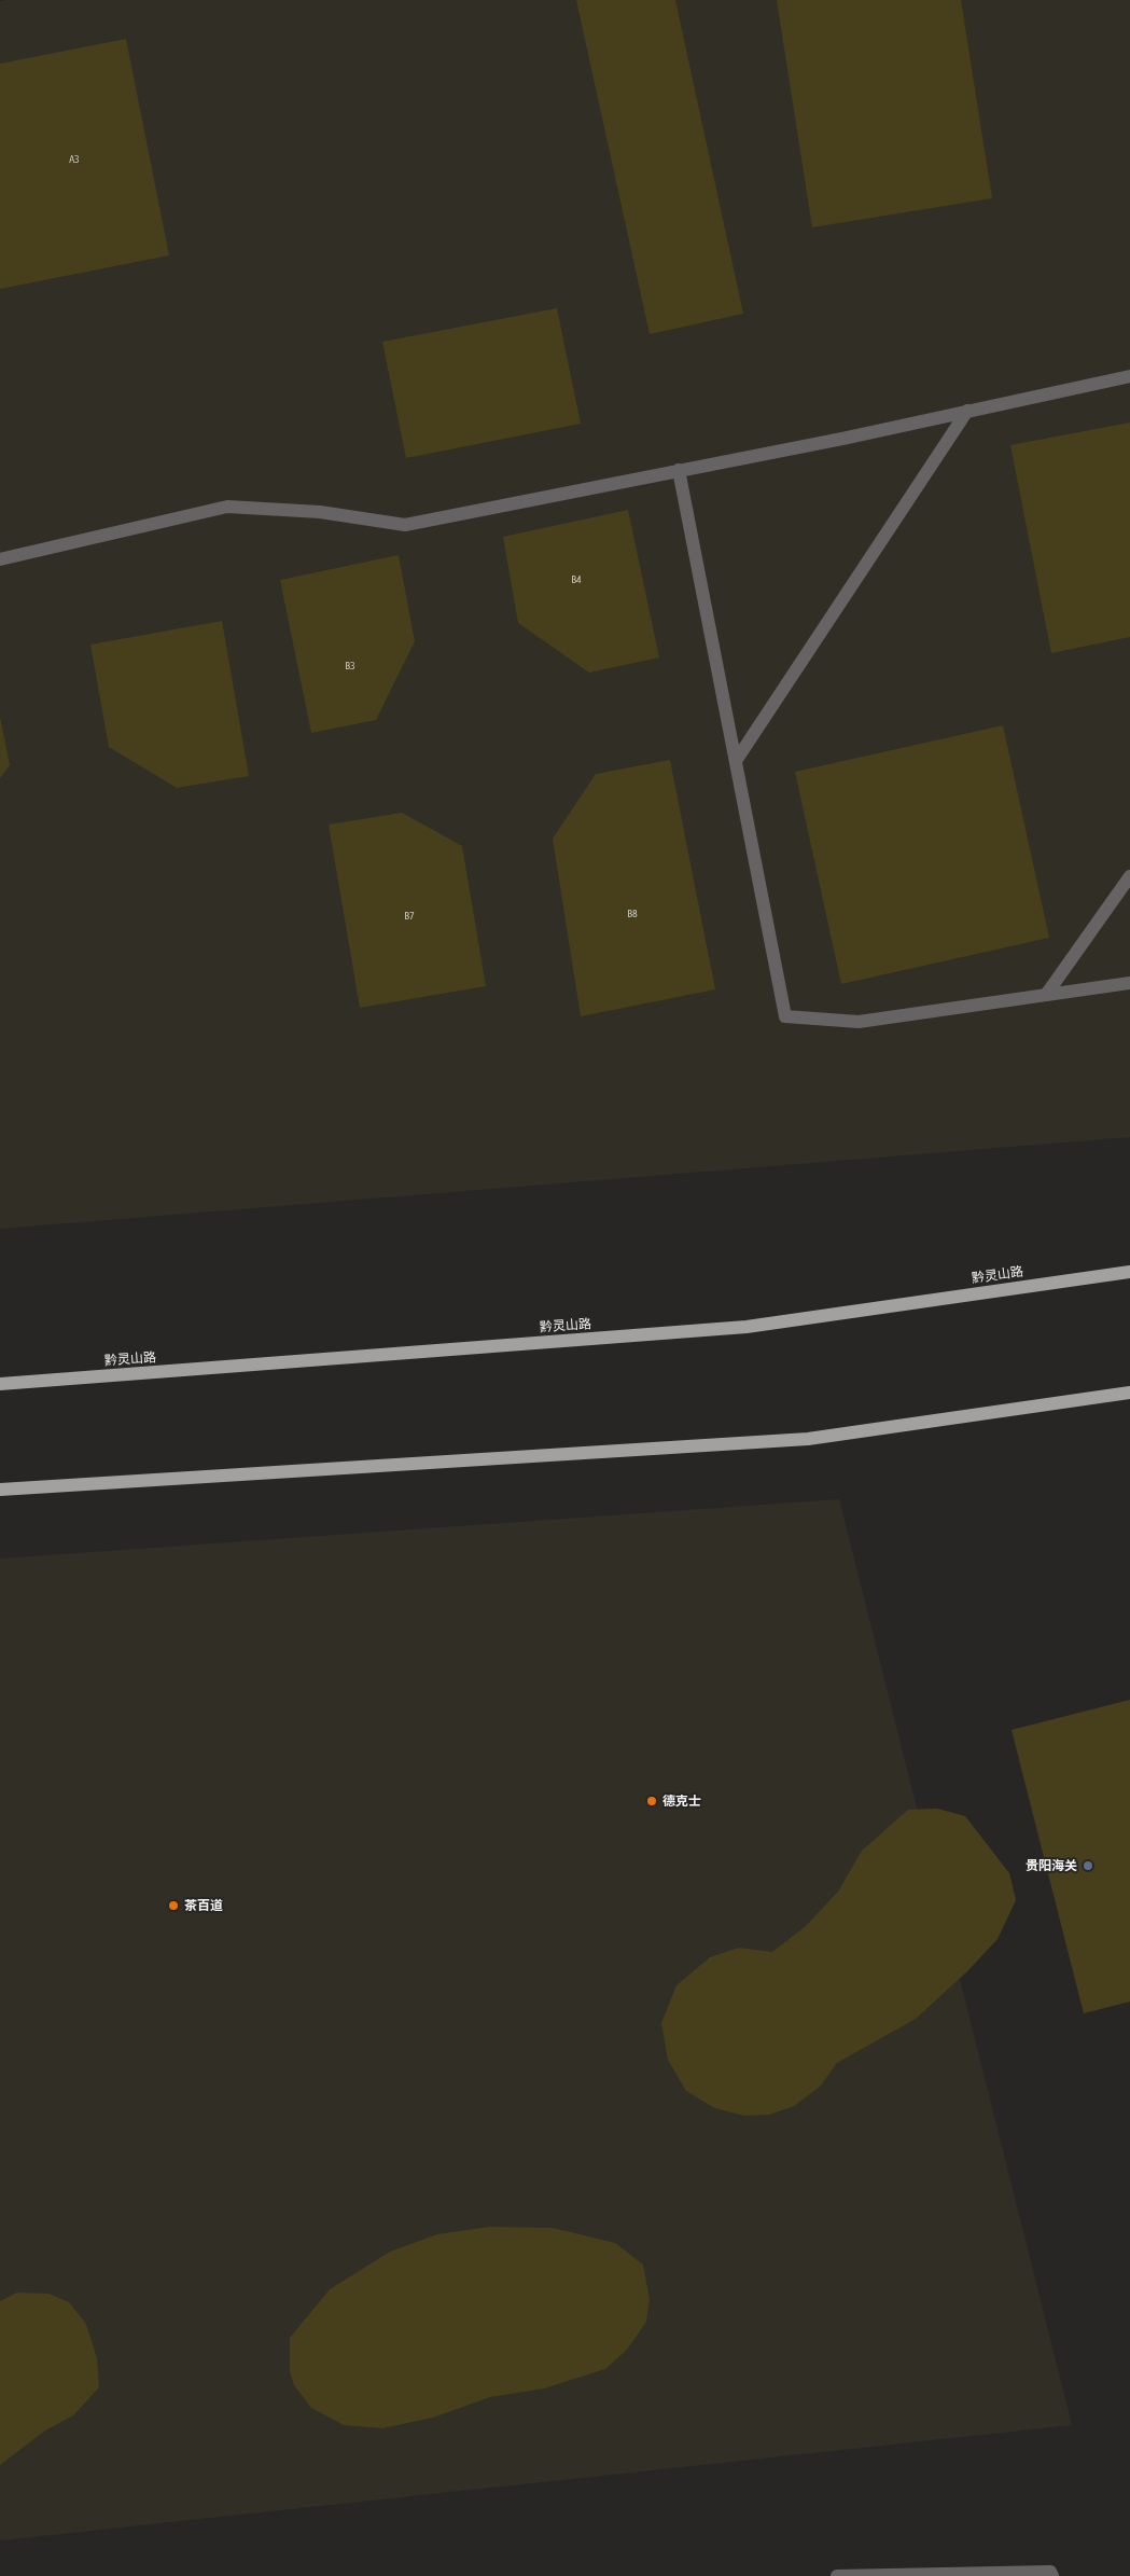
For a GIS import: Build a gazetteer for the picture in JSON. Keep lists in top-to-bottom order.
{
  "streets": {
    "main road": ["黔灵山路"]
  },
  "places": ["德克士", "贵阳海关", "茶百道"],
  "house_numbers": [
    "A3",
    "B4",
    "B3",
    "B8",
    "B7"
  ]
}
